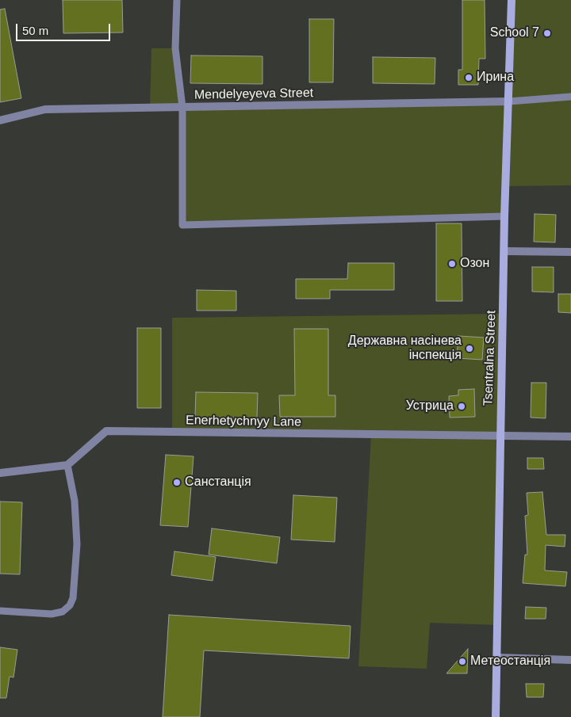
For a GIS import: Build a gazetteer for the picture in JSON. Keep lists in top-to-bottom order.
{
  "streets": {
    "main road": ["Tsentralna Street"],
    "street": ["Mendelyeyeva Street", "Enerhetychnyy Lane"]
  },
  "crossings": [
    ["Mendelyeyeva Street", "Tsentralna Street"],
    ["Tsentralna Street", "Enerhetychnyy Lane"]
  ],
  "places": [
    "School 7",
    "Ирина",
    "Озон",
    "Державна насiнева iнспекцiя",
    "Устрица",
    "Санстанція",
    "Метеостанція"
  ],
  "scale_bar": "50 m"
}
